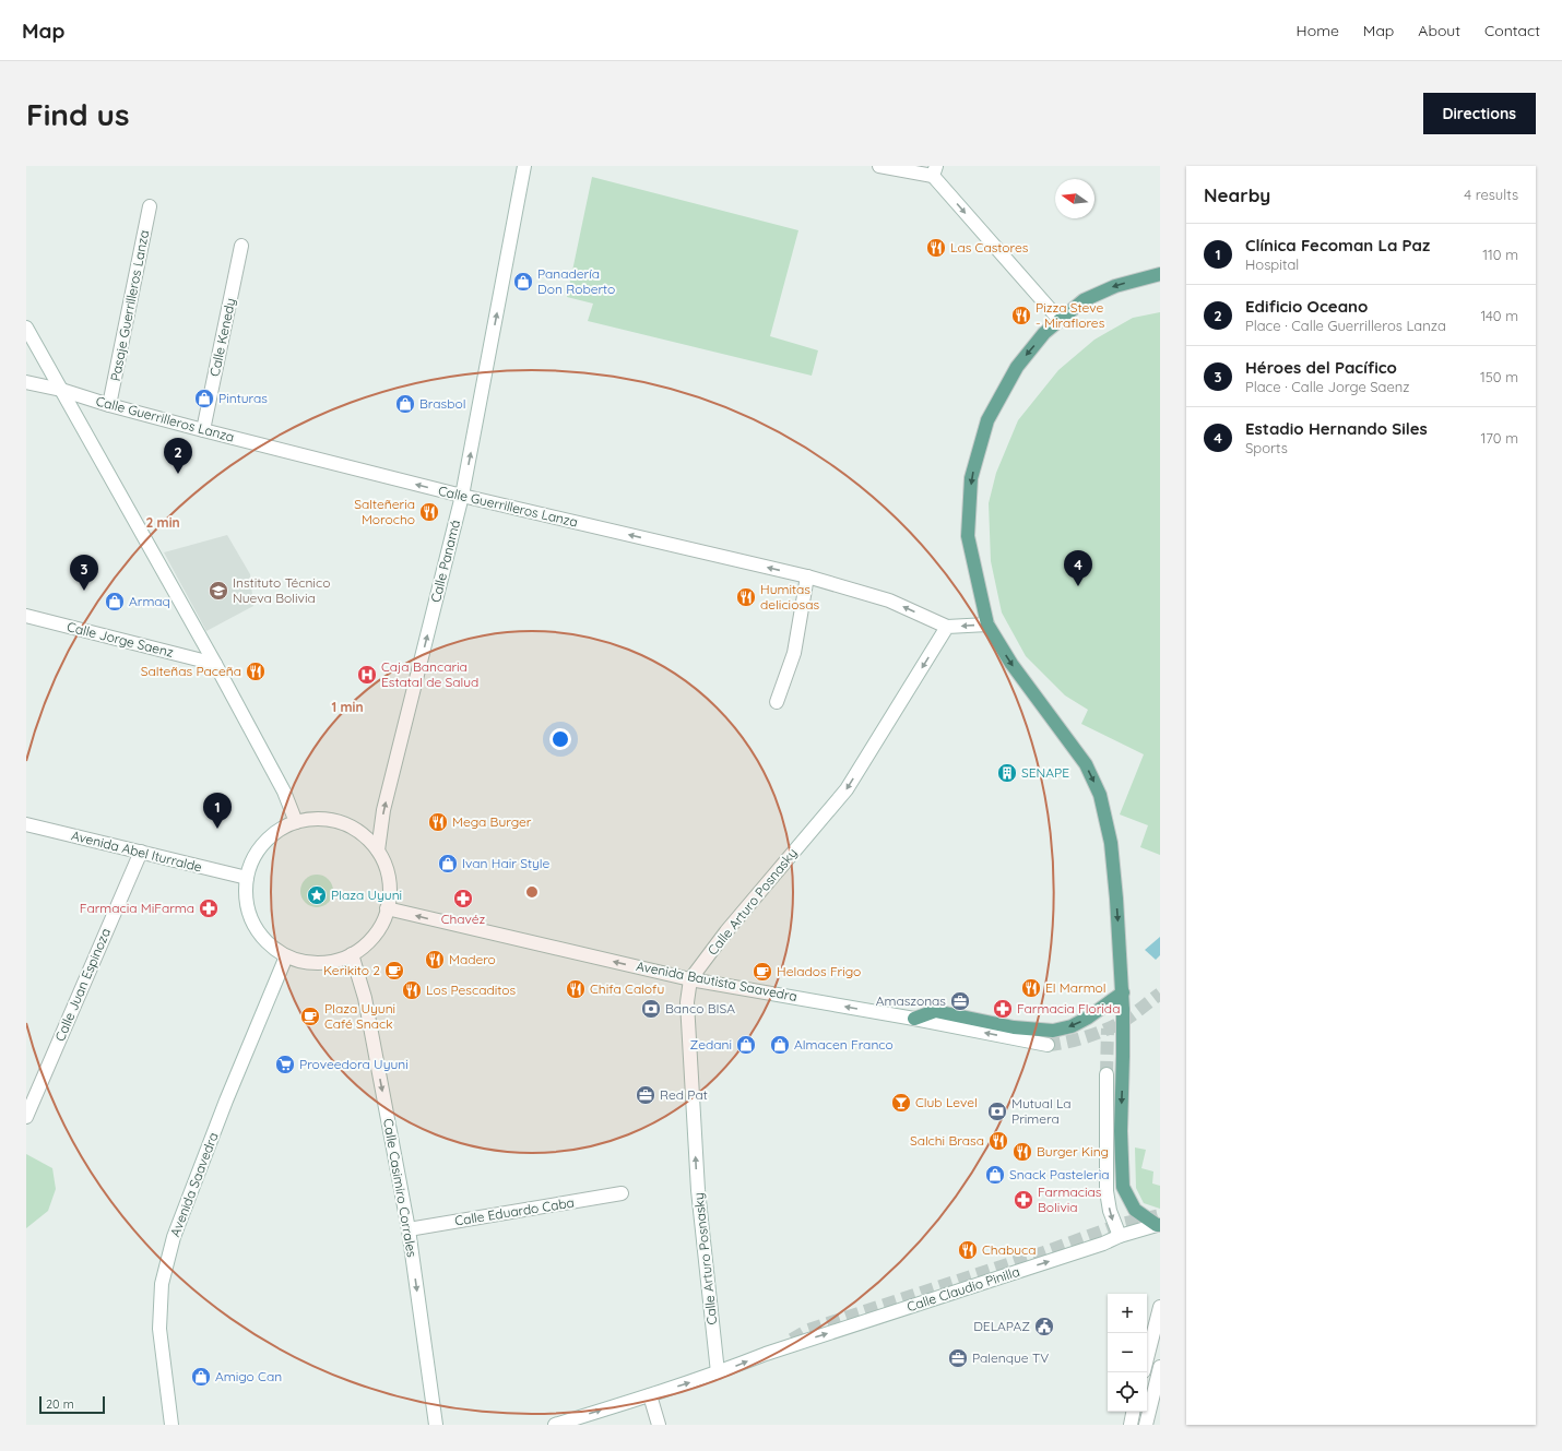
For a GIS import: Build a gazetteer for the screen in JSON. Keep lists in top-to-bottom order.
{
  "streets": {
    "street": [
      "Pasaje Guerrilleros Lanza",
      "Calle Kenedy",
      "Calle Guerrilleros Lanza",
      "Calle Panamá",
      "Calle Jorge Saenz",
      "Avenida Abel Iturralde",
      "Calle Arturo Posnasky",
      "Avenida Bautista Saavedra",
      "Calle Juan Espinoza",
      "Avenida Saavedra",
      "Calle Casimiro Corrales",
      "Calle Eduardo Caba",
      "Calle Claudio Pinilla"
    ]
  },
  "crossings": [
    ["Pasaje Guerrilleros Lanza", "Calle Guerrilleros Lanza"],
    ["Calle Kenedy", "Calle Guerrilleros Lanza"],
    ["Calle Guerrilleros Lanza", "Calle Panamá"],
    ["Calle Guerrilleros Lanza", "Calle Arturo Posnasky"],
    ["Calle Panamá", "Avenida Abel Iturralde"],
    ["Calle Panamá", "Avenida Bautista Saavedra"],
    ["Calle Panamá", "Avenida Saavedra"],
    ["Calle Panamá", "Calle Casimiro Corrales"],
    ["Avenida Abel Iturralde", "Avenida Bautista Saavedra"],
    ["Avenida Abel Iturralde", "Calle Juan Espinoza"],
    ["Avenida Abel Iturralde", "Avenida Saavedra"],
    ["Avenida Abel Iturralde", "Calle Casimiro Corrales"],
    ["Calle Arturo Posnasky", "Avenida Bautista Saavedra"],
    ["Calle Arturo Posnasky", "Calle Claudio Pinilla"],
    ["Avenida Bautista Saavedra", "Avenida Saavedra"],
    ["Avenida Bautista Saavedra", "Calle Casimiro Corrales"],
    ["Avenida Saavedra", "Calle Casimiro Corrales"],
    ["Calle Casimiro Corrales", "Calle Eduardo Caba"]
  ],
  "one_way": [
    "Calle Guerrilleros Lanza",
    "Calle Panamá",
    "Avenida Bautista Saavedra",
    "Calle Casimiro Corrales",
    "Calle Claudio Pinilla"
  ],
  "places": {
    "restaurant": [
      "Las Castores",
      "Pizza Steve - Miraflores",
      "Salteñeria Morocho",
      "Humitas deliciosas",
      "Salteñas Paceña",
      "Mega Burger",
      "Madero",
      "El Marmol",
      "Chifa Calofu",
      "Los Pescaditos",
      "Salchi Brasa",
      "Burger King",
      "Chabuca"
    ],
    "shop": [
      "Panadería Don Roberto",
      "Pinturas",
      "Brasbol",
      "Armaq",
      "Ivan Hair Style",
      "Zedani",
      "Almacen Franco",
      "Snack Pasteleria",
      "Amigo Can"
    ],
    "school or university": ["Instituto Técnico Nueva Bolivia"],
    "hospital": ["Caja Bancaria Estatal de Salud"],
    "building": ["SENAPE"],
    "place": ["Plaza Uyuni"],
    "pharmacy": [
      "Chavéz",
      "Farmacia MiFarma",
      "Farmacia Florida",
      "Farmacias Bolivia"
    ],
    "cafe": ["Kerikito 2", "Helados Frigo", "Plaza Uyuni Café Snack"],
    "office": ["Amaszonas", "Red Pat", "Palenque TV"],
    "bank": ["Banco BISA", "Mutual La Primera"],
    "supermarket": ["Proveedora Uyuni"],
    "bar": ["Club Level"],
    "public building": ["DELAPAZ"]
  },
  "scale_bar": "20 m",
  "north": "left",
  "page": {
    "header": "Map",
    "nav": [
      "Home",
      "Map",
      "About",
      "Contact"
    ],
    "buttons": "Directions",
    "title": "Find us",
    "heading": ["Nearby", "4 results"],
    "list": [
      {
        "mark": "1",
        "name": "Clínica Fecoman La Paz",
        "note": "Hospital",
        "value": "110 m"
      },
      {
        "mark": "2",
        "name": "Edificio Oceano",
        "note": "Place · Calle Guerrilleros Lanza",
        "value": "140 m"
      },
      {
        "mark": "3",
        "name": "Héroes del Pacífico",
        "note": "Place · Calle Jorge Saenz",
        "value": "150 m"
      },
      {
        "mark": "4",
        "name": "Estadio Hernando Siles",
        "note": "Sports",
        "value": "170 m"
      }
    ],
    "pins": [
      "2",
      "4",
      "3",
      "1"
    ],
    "map_buttons": ["+", "−"],
    "scale": "20 m"
  },
  "rings": ["2 min", "1 min"]
}
